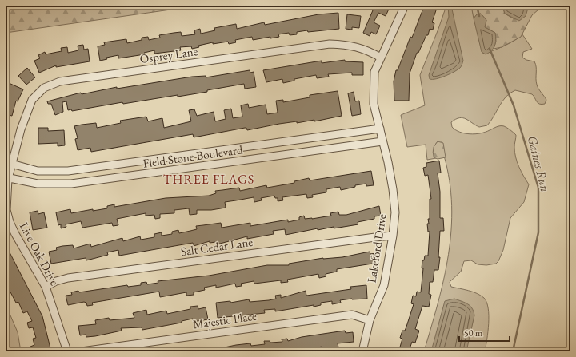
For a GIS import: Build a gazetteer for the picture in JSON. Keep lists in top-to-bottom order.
{
  "streets": {
    "street": [
      "Osprey Lane",
      "Field Stone Boulevard",
      "Salt Cedar Lane",
      "Lakeford Drive",
      "Live Oak Drive",
      "Majestic Place"
    ]
  },
  "crossings": [
    ["Osprey Lane", "Field Stone Boulevard"],
    ["Osprey Lane", "Lakeford Drive"],
    ["Osprey Lane", "Live Oak Drive"],
    ["Field Stone Boulevard", "Lakeford Drive"],
    ["Field Stone Boulevard", "Live Oak Drive"],
    ["Salt Cedar Lane", "Lakeford Drive"],
    ["Salt Cedar Lane", "Live Oak Drive"],
    ["Lakeford Drive", "Majestic Place"]
  ],
  "districts": ["THREE FLAGS"],
  "water": ["Gaines Run"],
  "scale_bar": "50 m"
}
